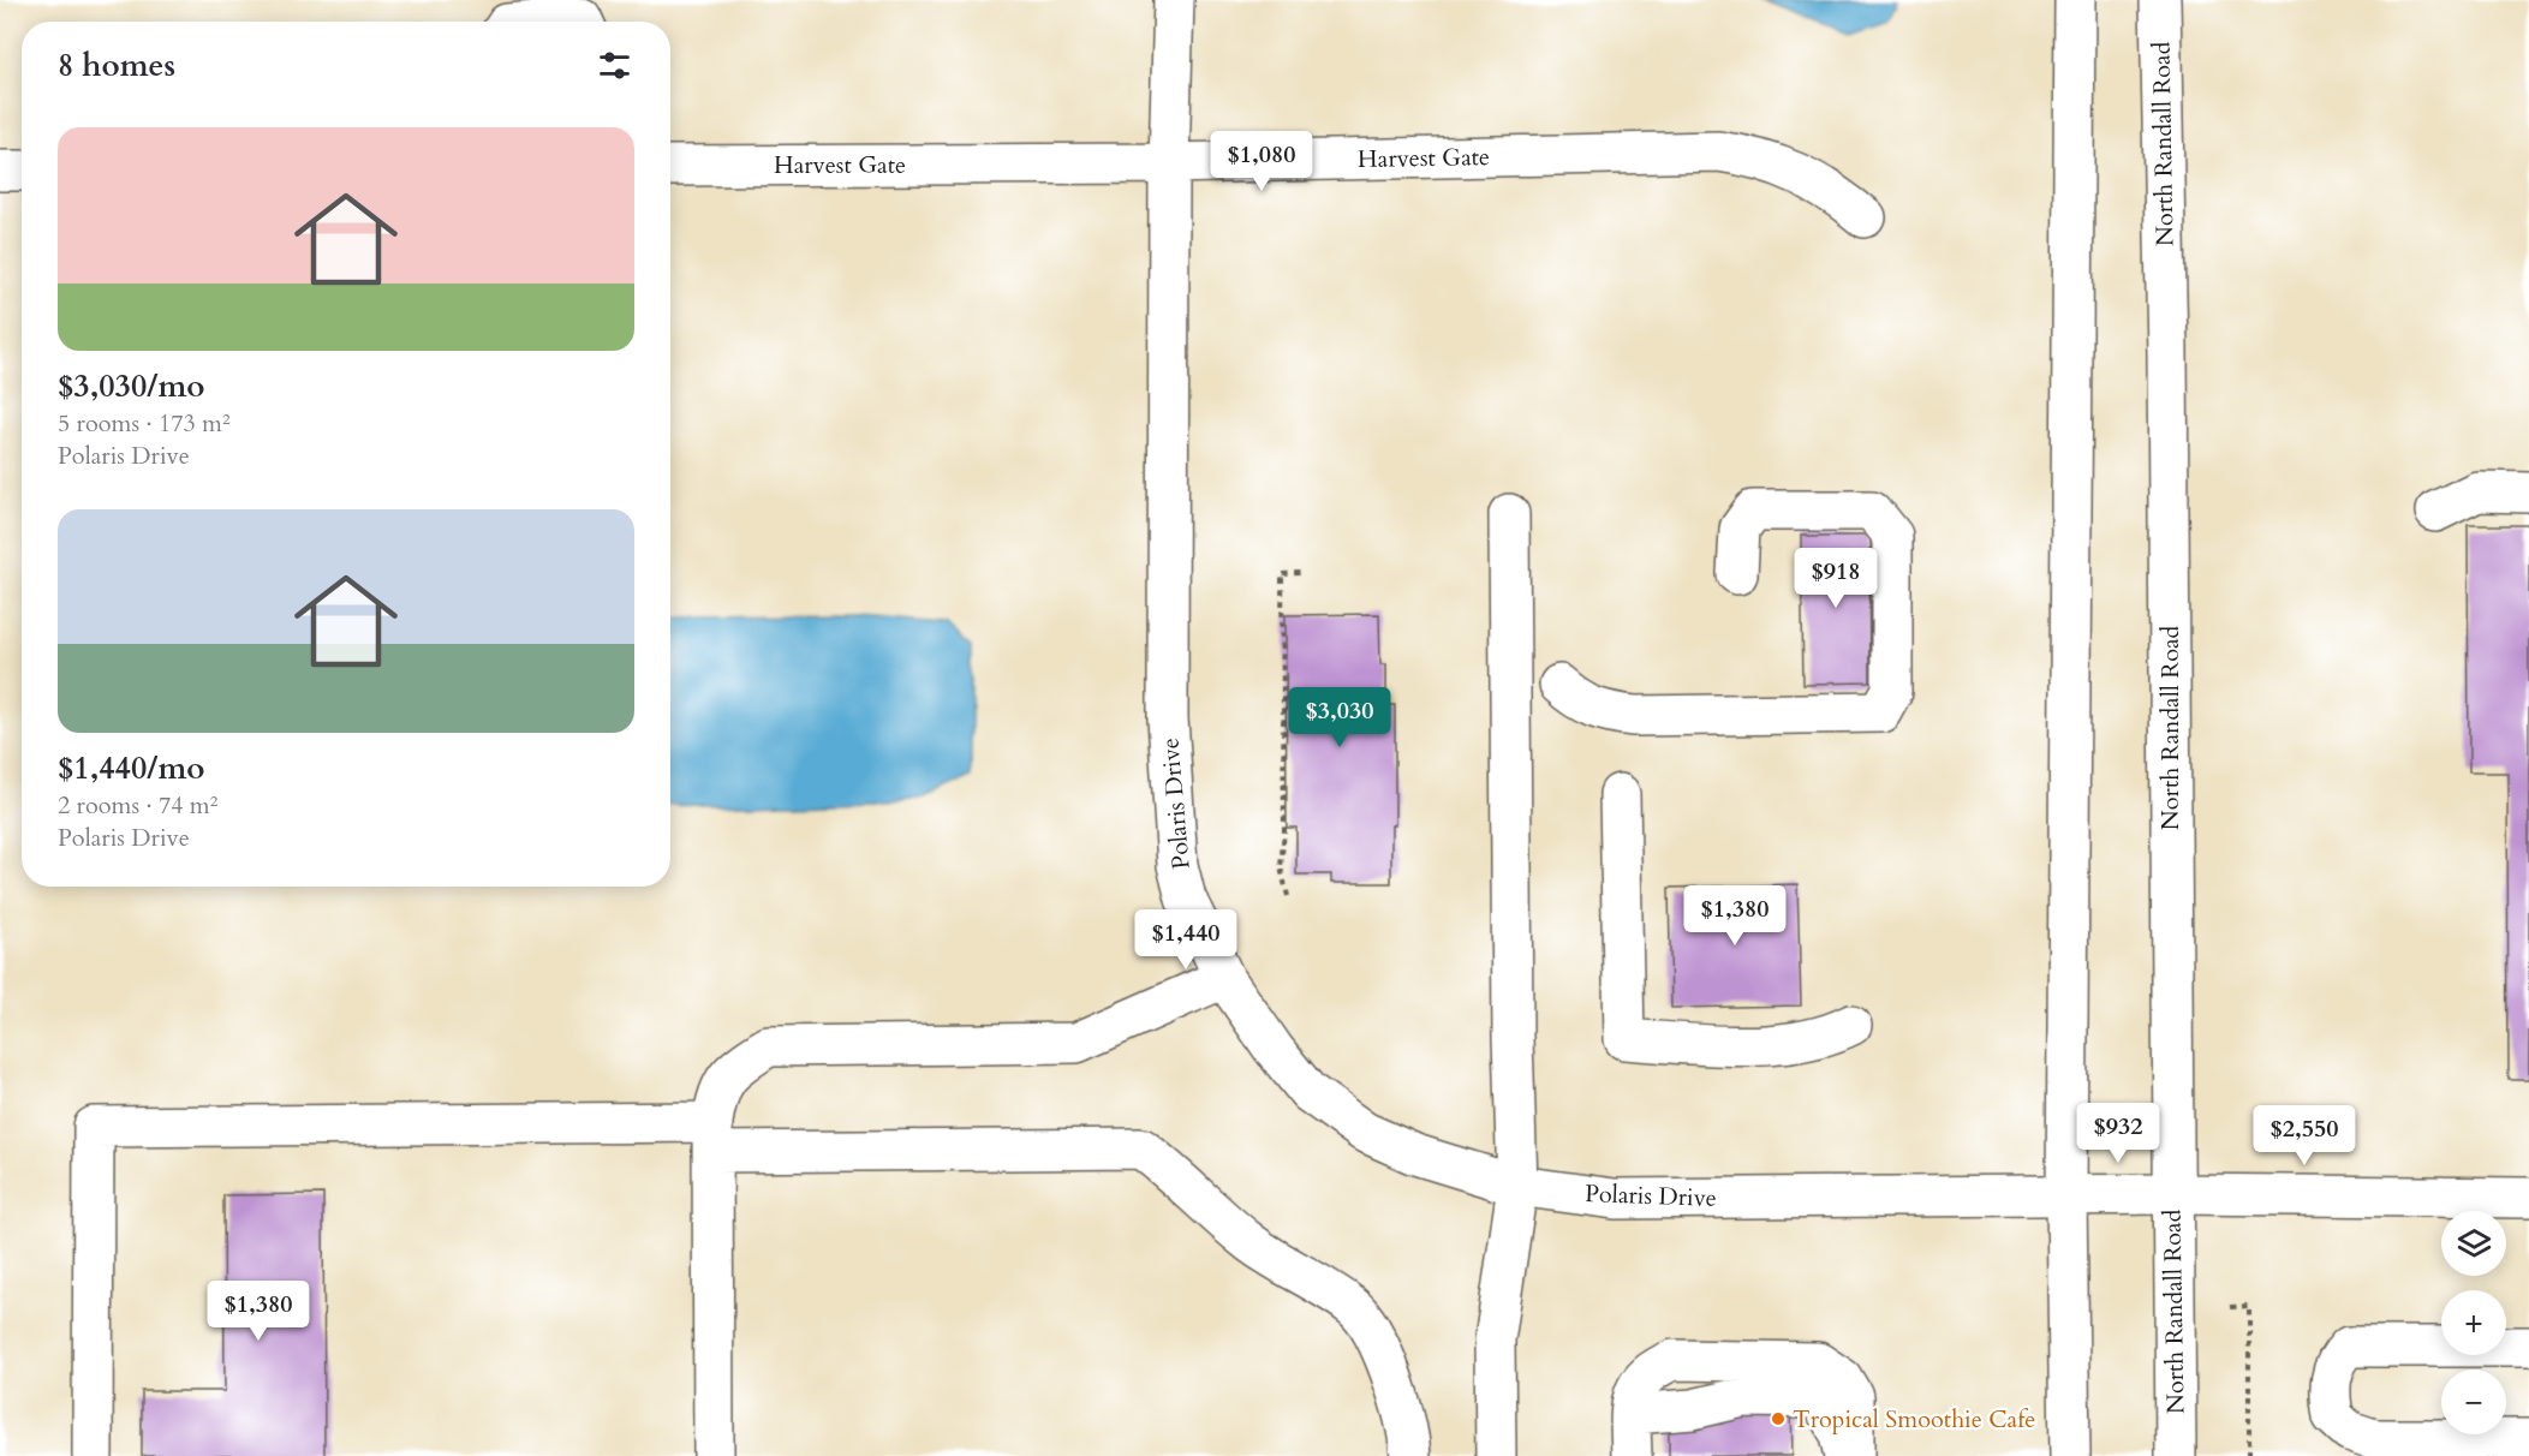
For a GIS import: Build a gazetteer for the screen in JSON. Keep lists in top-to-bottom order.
{
  "streets": {
    "street": ["North Randall Road", "Harvest Gate", "Polaris Drive"]
  },
  "crossings": [
    ["North Randall Road", "Polaris Drive"],
    ["Harvest Gate", "Polaris Drive"]
  ],
  "places": ["Tropical Smoothie Cafe"],
  "page": {
    "heading": "8 homes",
    "list": [
      {
        "name": "$3,030/mo",
        "note": "5 rooms · 173 m² · Polaris Drive"
      },
      {
        "name": "$1,440/mo",
        "note": "2 rooms · 74 m² · Polaris Drive"
      }
    ],
    "price": [
      "$1,080",
      "$918",
      "$3,030",
      "$1,380",
      "$1,440",
      "$932",
      "$2,550",
      "$1,380"
    ],
    "map_buttons": ["+", "−"]
  }
}
